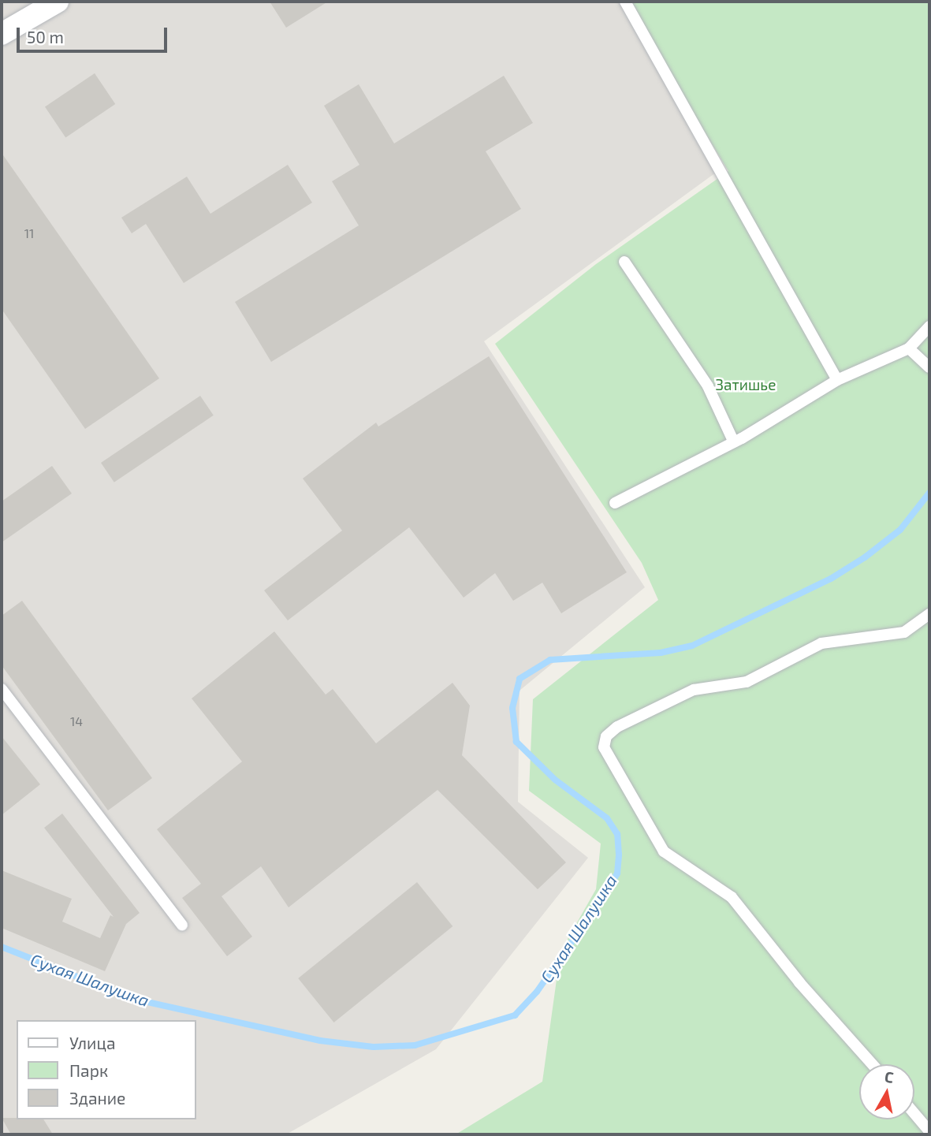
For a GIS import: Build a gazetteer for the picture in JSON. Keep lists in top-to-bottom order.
{
  "water": ["Сухая Шалушка"],
  "parks": ["Затишье"],
  "house_numbers": ["11", "14"],
  "legend": ["Улица", "Парк", "Здание"],
  "scale_bar": "50 m",
  "north": "top"
}
